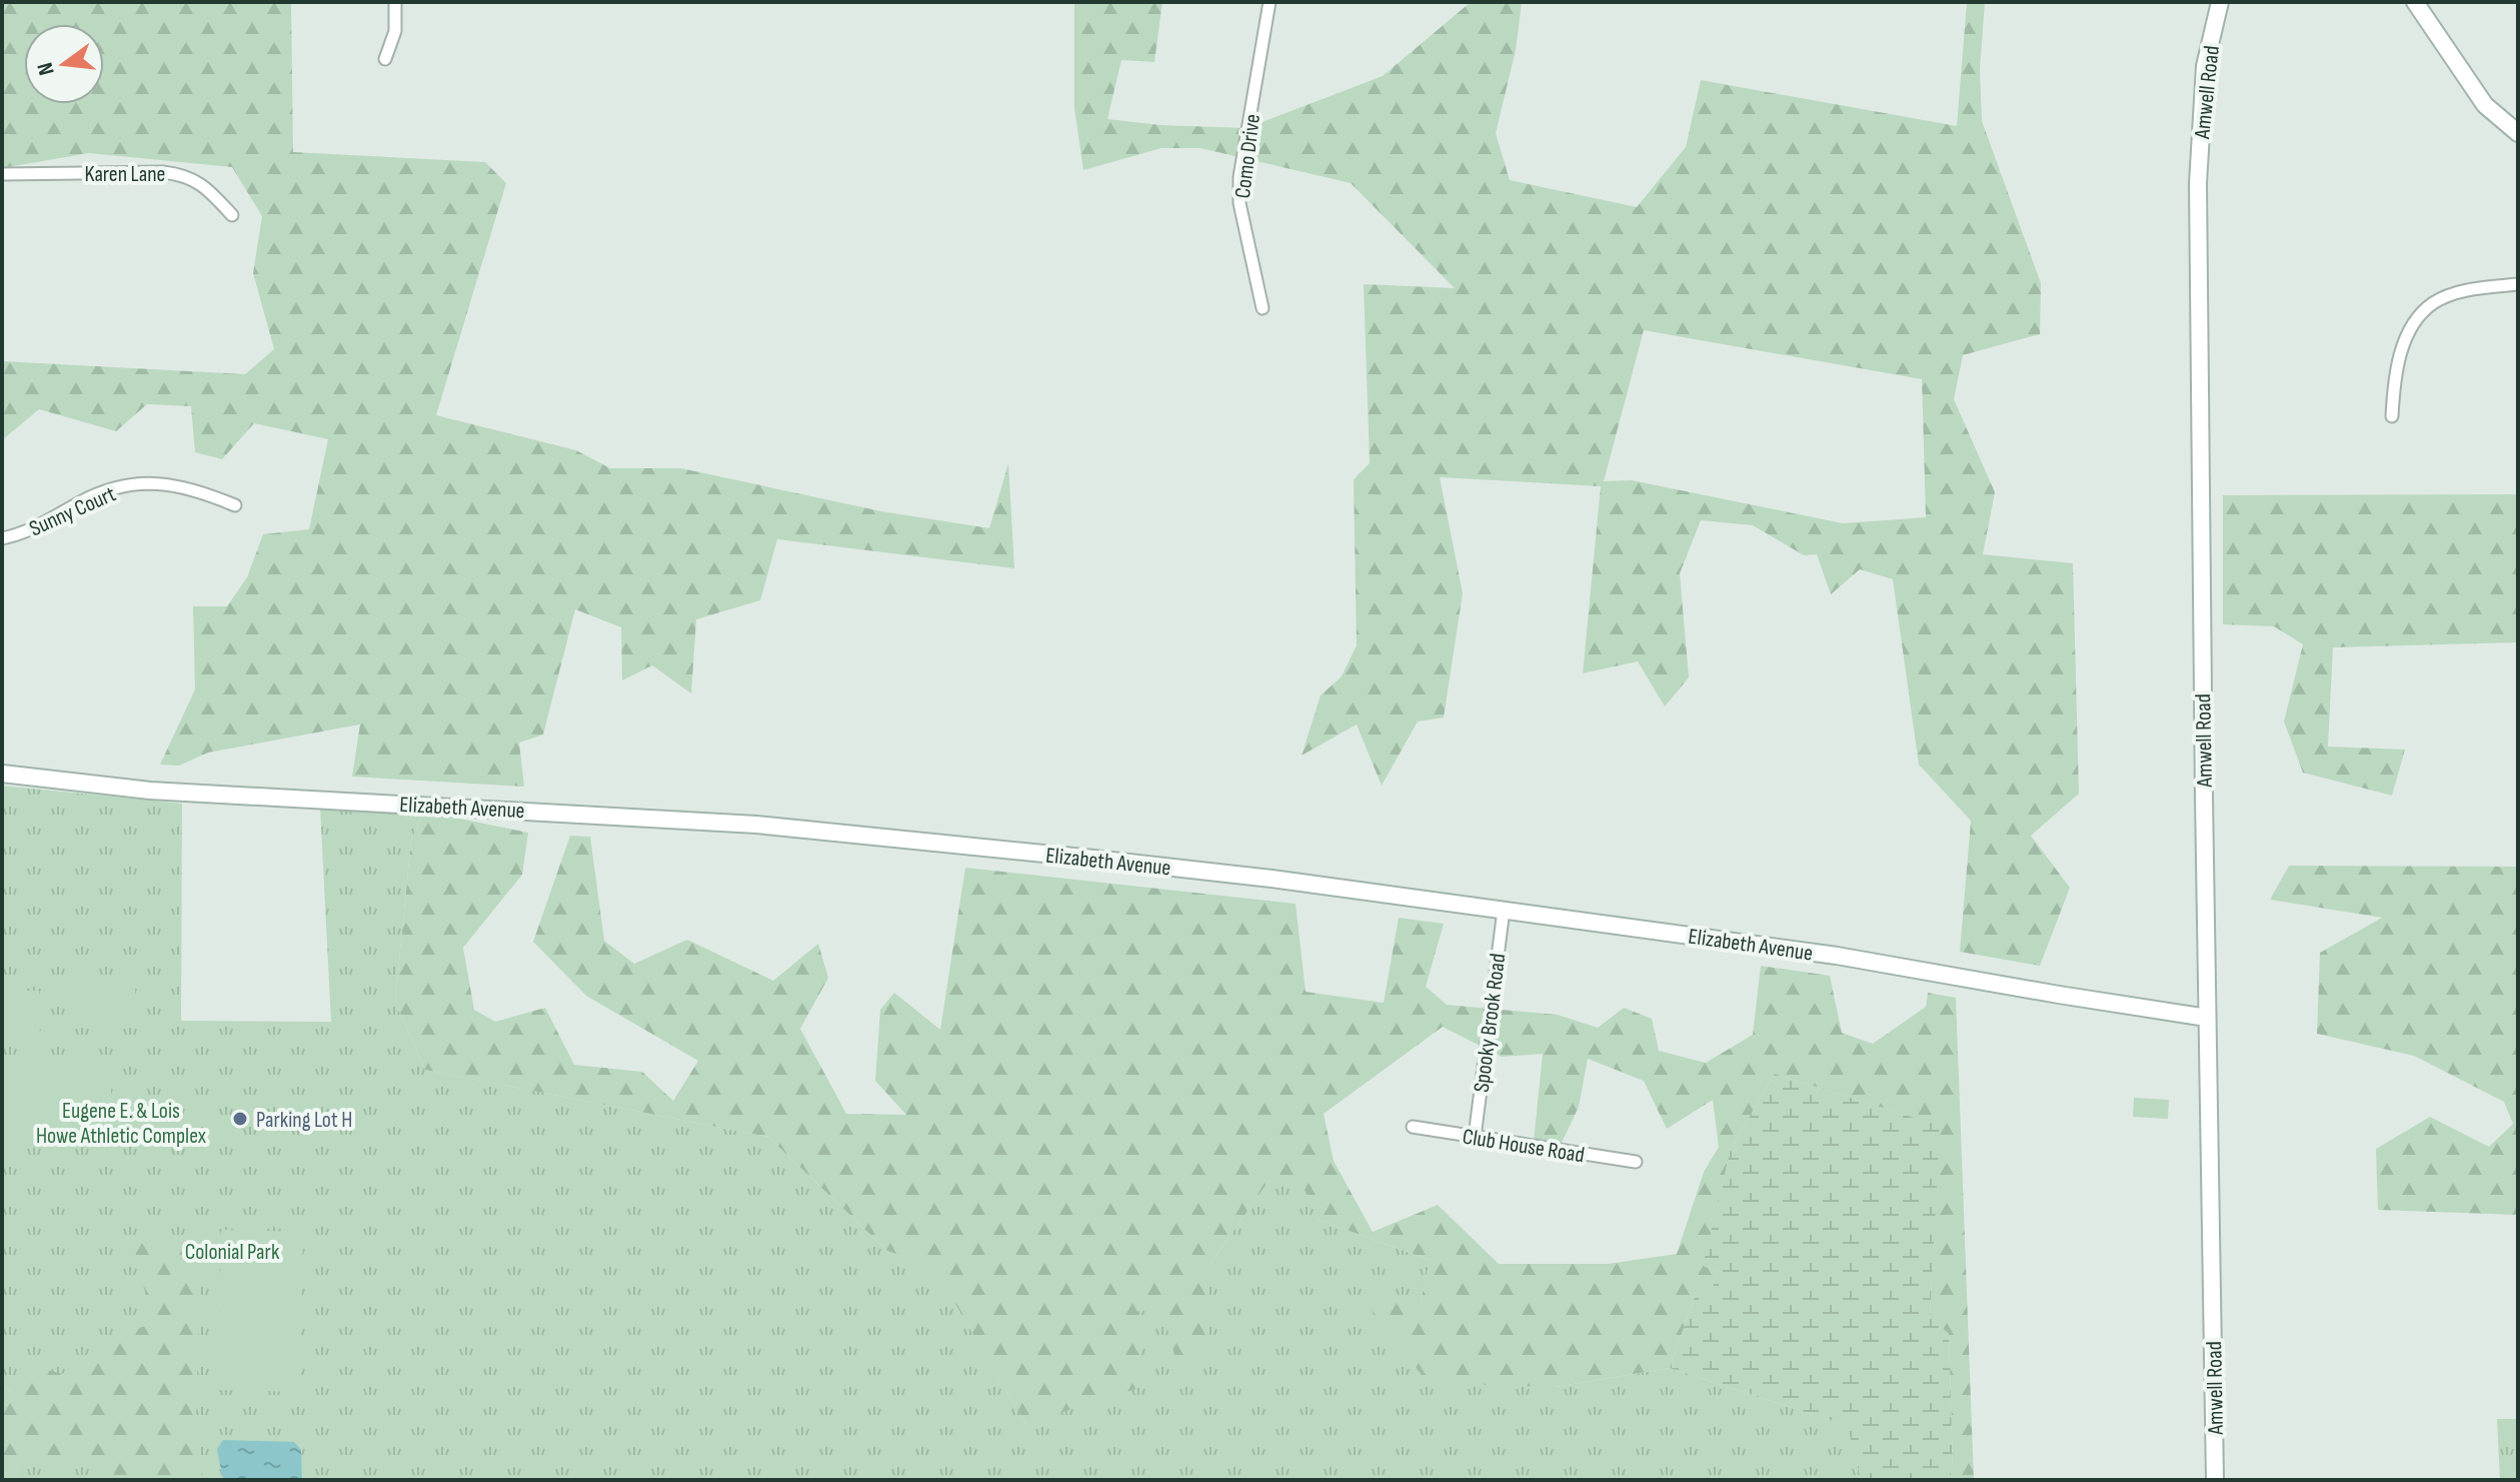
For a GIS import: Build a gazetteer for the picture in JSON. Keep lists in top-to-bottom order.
{
  "streets": {
    "street": [
      "Amwell Road",
      "Como Drive",
      "Karen Lane",
      "Sunny Court",
      "Elizabeth Avenue",
      "Spooky Brook Road",
      "Club House Road"
    ]
  },
  "crossings": [
    ["Amwell Road", "Elizabeth Avenue"],
    ["Elizabeth Avenue", "Spooky Brook Road"],
    ["Spooky Brook Road", "Club House Road"]
  ],
  "parks": ["Eugene E. & Lois Howe Athletic Complex", "Colonial Park"],
  "places": ["Parking Lot H"],
  "north": "left"
}
